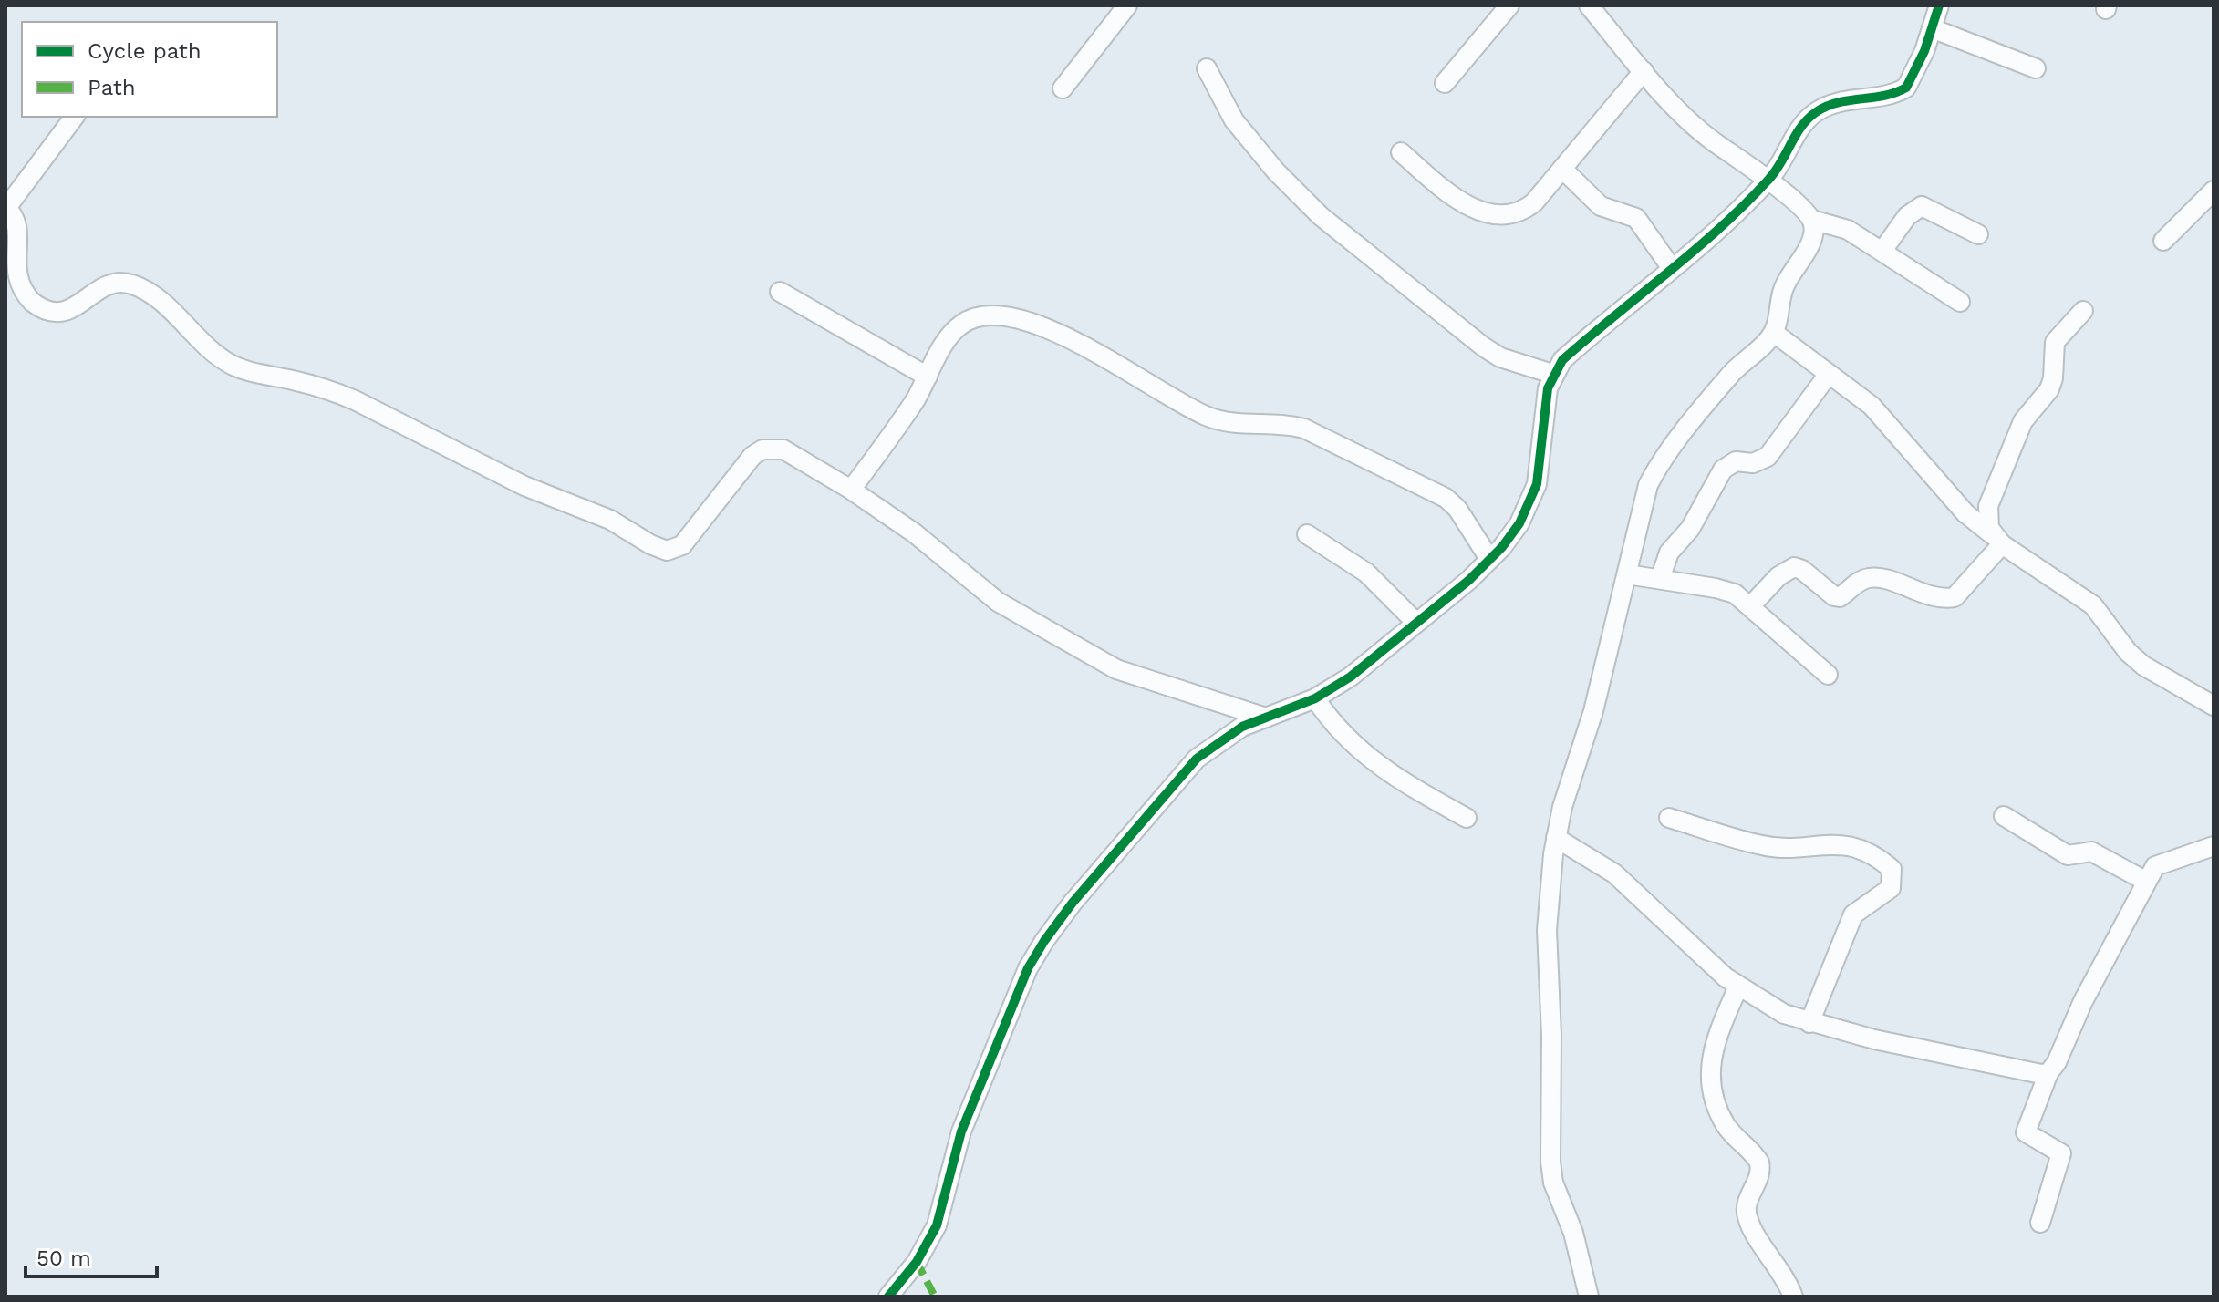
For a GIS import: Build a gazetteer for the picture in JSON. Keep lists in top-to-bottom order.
{
  "legend": ["Cycle path", "Path"],
  "scale_bar": "50 m"
}
